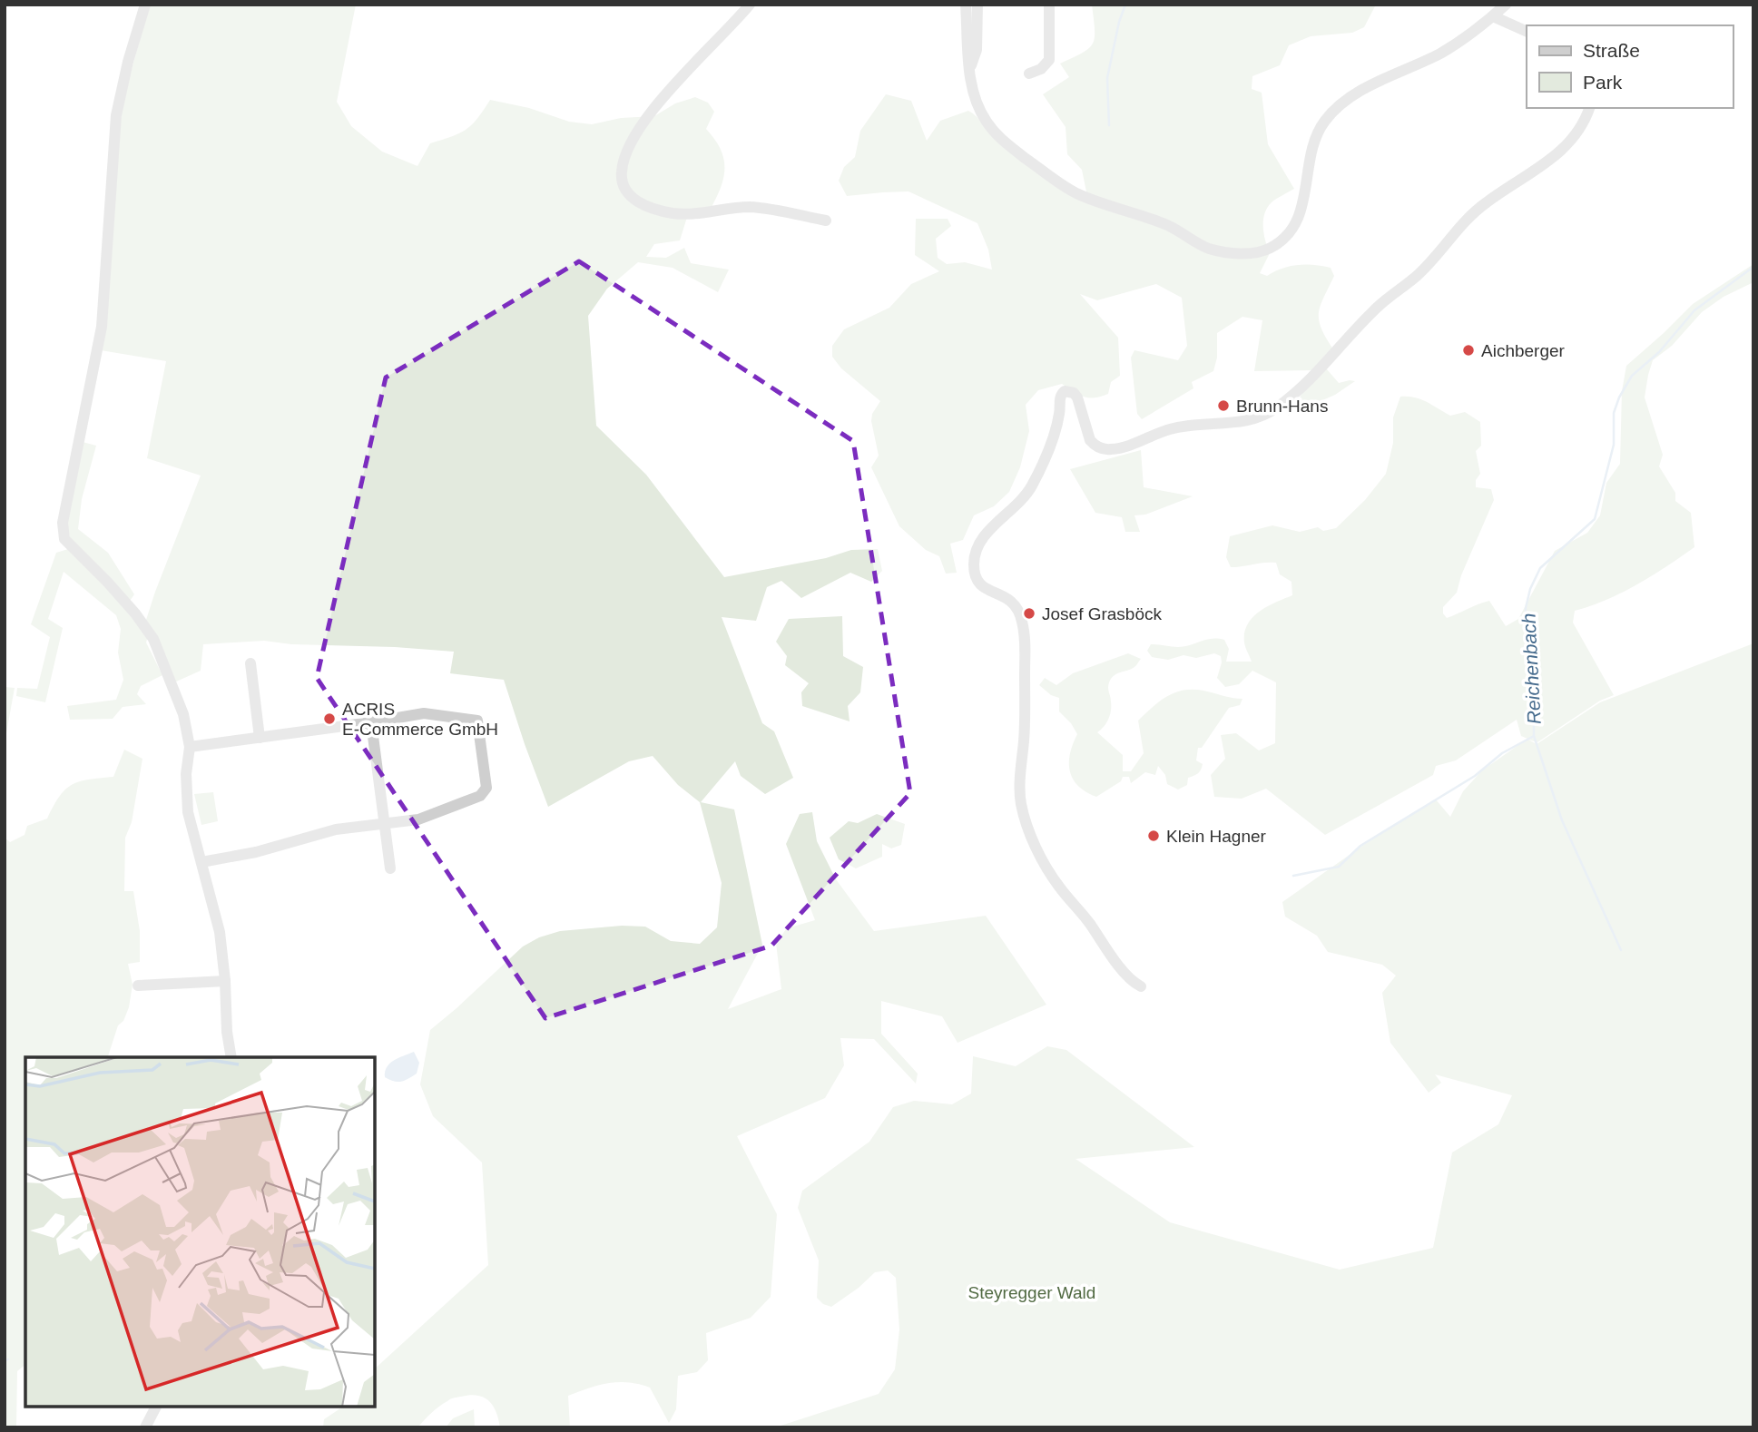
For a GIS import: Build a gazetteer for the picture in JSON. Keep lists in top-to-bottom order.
{
  "water": ["Reichenbach"],
  "parks": ["Steyregger Wald"],
  "places": [
    "Aichberger",
    "Brunn-Hans",
    "Josef Grasböck",
    "ACRIS E-Commerce GmbH",
    "Klein Hagner"
  ],
  "legend": ["Straße", "Park"]
}
